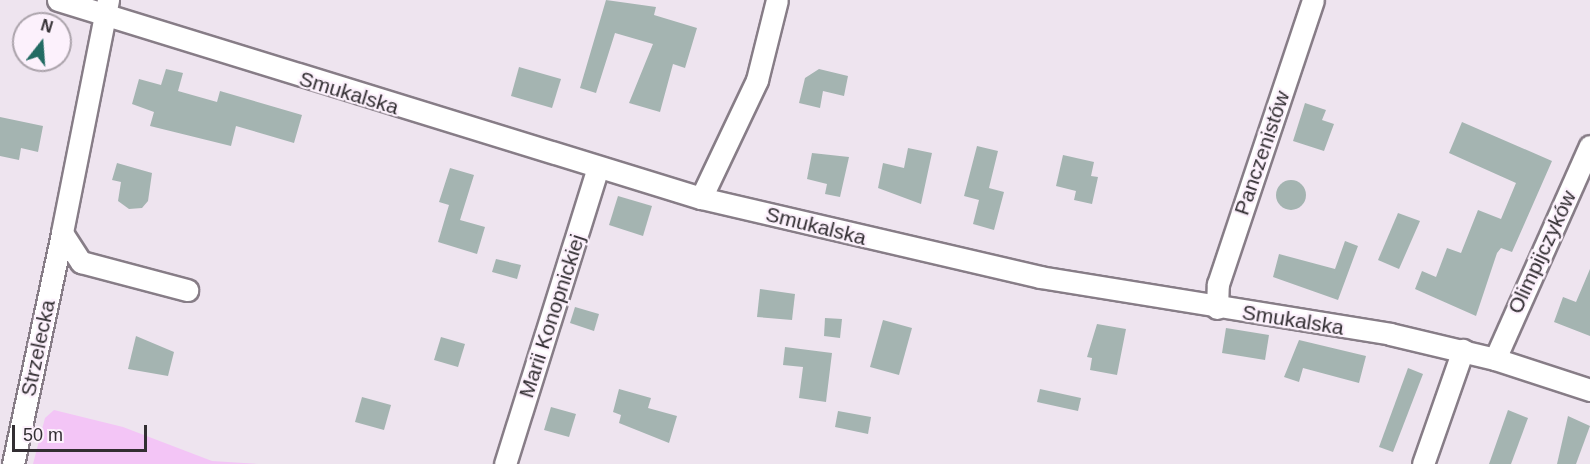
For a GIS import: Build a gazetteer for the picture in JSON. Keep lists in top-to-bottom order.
{
  "streets": {
    "street": [
      "Smukalska",
      "Panczenistów",
      "Olimpijczyków",
      "Marii Konopnickiej",
      "Strzelecka"
    ]
  },
  "crossings": [
    ["Smukalska", "Panczenistów"],
    ["Smukalska", "Olimpijczyków"],
    ["Smukalska", "Marii Konopnickiej"],
    ["Smukalska", "Strzelecka"]
  ],
  "scale_bar": "50 m",
  "north": "top"
}
